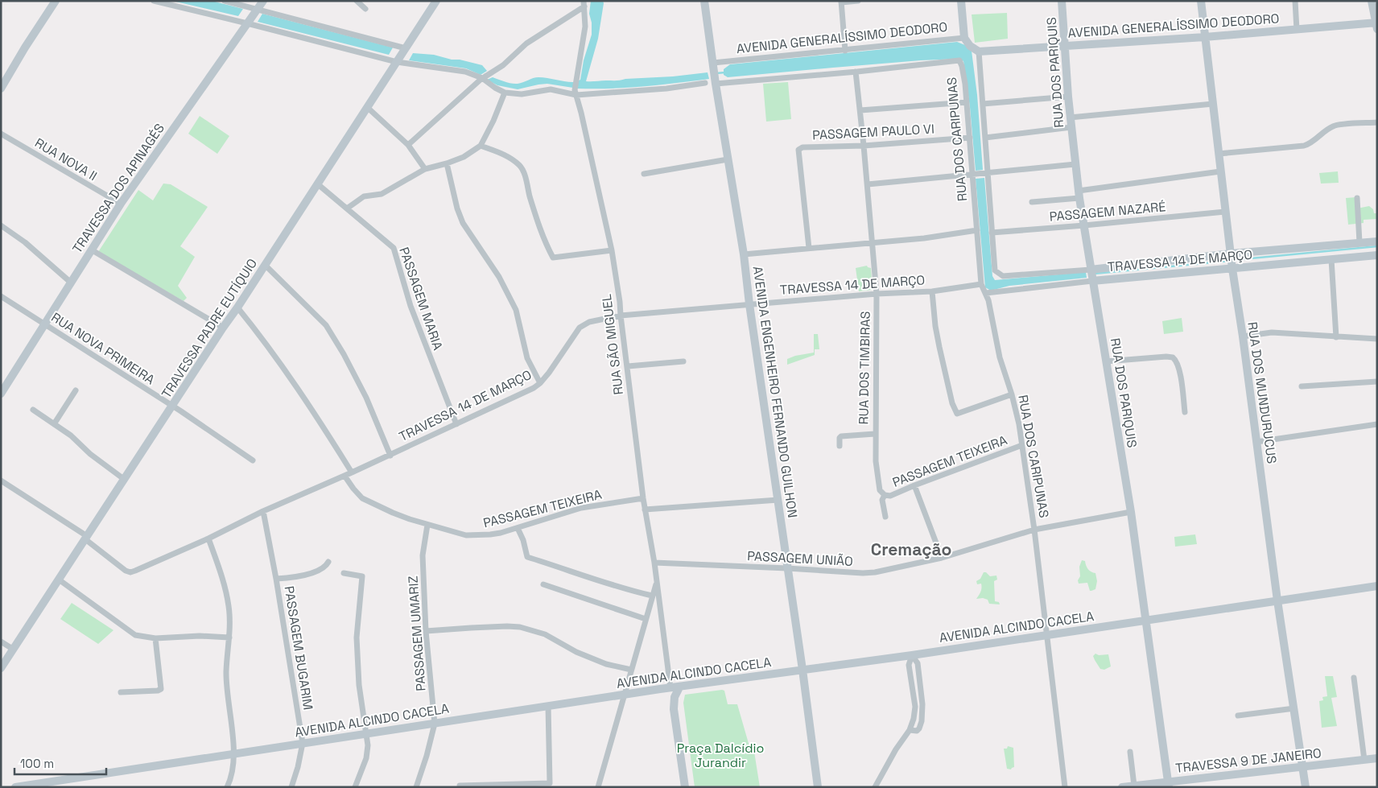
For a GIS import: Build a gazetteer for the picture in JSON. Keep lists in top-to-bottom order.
{
  "streets": {
    "main road": [
      "AVENIDA GENERALÍSSIMO DEODORO",
      "RUA DOS PARIQUIS",
      "TRAVESSA DOS APINAGÉS",
      "TRAVESSA 14 DE MARÇO",
      "TRAVESSA PADRE EUTÍQUIO",
      "AVENIDA ENGENHEIRO FERNANDO GUILHON",
      "RUA DOS MUNDURUCUS",
      "AVENIDA ALCINDO CACELA",
      "TRAVESSA 9 DE JANEIRO"
    ],
    "street": [
      "PASSAGEM PAULO VI",
      "RUA DOS CARIPUNAS",
      "RUA NOVA II",
      "PASSAGEM NAZARÉ",
      "PASSAGEM MARIA",
      "RUA SÃO MIGUEL",
      "RUA NOVA PRIMEIRA",
      "RUA DOS TIMBIRAS",
      "PASSAGEM TEIXEIRA",
      "PASSAGEM UNIÃO",
      "PASSAGEM UMARIZ",
      "PASSAGEM BUGARIM"
    ]
  },
  "crossings": [
    ["AVENIDA GENERALÍSSIMO DEODORO", "RUA DOS PARIQUIS"],
    ["AVENIDA GENERALÍSSIMO DEODORO", "RUA DOS CARIPUNAS"],
    ["AVENIDA GENERALÍSSIMO DEODORO", "AVENIDA ENGENHEIRO FERNANDO GUILHON"],
    ["AVENIDA GENERALÍSSIMO DEODORO", "RUA DOS MUNDURUCUS"],
    ["RUA DOS PARIQUIS", "PASSAGEM NAZARÉ"],
    ["RUA DOS PARIQUIS", "TRAVESSA 14 DE MARÇO"],
    ["RUA DOS PARIQUIS", "PASSAGEM UNIÃO"],
    ["RUA DOS PARIQUIS", "AVENIDA ALCINDO CACELA"],
    ["RUA DOS PARIQUIS", "TRAVESSA 9 DE JANEIRO"],
    ["PASSAGEM PAULO VI", "RUA DOS CARIPUNAS"],
    ["PASSAGEM PAULO VI", "RUA DOS TIMBIRAS"],
    ["RUA DOS CARIPUNAS", "PASSAGEM NAZARÉ"],
    ["RUA DOS CARIPUNAS", "TRAVESSA 14 DE MARÇO"],
    ["RUA DOS CARIPUNAS", "RUA DOS TIMBIRAS"],
    ["RUA DOS CARIPUNAS", "PASSAGEM TEIXEIRA"],
    ["RUA DOS CARIPUNAS", "PASSAGEM UNIÃO"],
    ["RUA DOS CARIPUNAS", "AVENIDA ALCINDO CACELA"],
    ["RUA NOVA II", "TRAVESSA DOS APINAGÉS"],
    ["TRAVESSA DOS APINAGÉS", "RUA NOVA PRIMEIRA"],
    ["PASSAGEM NAZARÉ", "RUA DOS MUNDURUCUS"],
    ["TRAVESSA 14 DE MARÇO", "PASSAGEM MARIA"],
    ["TRAVESSA 14 DE MARÇO", "TRAVESSA PADRE EUTÍQUIO"],
    ["TRAVESSA 14 DE MARÇO", "RUA SÃO MIGUEL"],
    ["TRAVESSA 14 DE MARÇO", "RUA DOS TIMBIRAS"],
    ["TRAVESSA 14 DE MARÇO", "AVENIDA ENGENHEIRO FERNANDO GUILHON"],
    ["TRAVESSA 14 DE MARÇO", "RUA DOS MUNDURUCUS"],
    ["TRAVESSA 14 DE MARÇO", "PASSAGEM TEIXEIRA"],
    ["TRAVESSA 14 DE MARÇO", "PASSAGEM BUGARIM"],
    ["PASSAGEM MARIA", "TRAVESSA PADRE EUTÍQUIO"],
    ["TRAVESSA PADRE EUTÍQUIO", "RUA NOVA PRIMEIRA"],
    ["RUA SÃO MIGUEL", "PASSAGEM TEIXEIRA"],
    ["RUA SÃO MIGUEL", "PASSAGEM UNIÃO"],
    ["RUA SÃO MIGUEL", "AVENIDA ALCINDO CACELA"],
    ["RUA DOS TIMBIRAS", "PASSAGEM TEIXEIRA"],
    ["AVENIDA ENGENHEIRO FERNANDO GUILHON", "PASSAGEM UNIÃO"],
    ["AVENIDA ENGENHEIRO FERNANDO GUILHON", "AVENIDA ALCINDO CACELA"],
    ["RUA DOS MUNDURUCUS", "AVENIDA ALCINDO CACELA"],
    ["RUA DOS MUNDURUCUS", "TRAVESSA 9 DE JANEIRO"],
    ["PASSAGEM TEIXEIRA", "PASSAGEM UMARIZ"],
    ["AVENIDA ALCINDO CACELA", "PASSAGEM UMARIZ"],
    ["AVENIDA ALCINDO CACELA", "PASSAGEM BUGARIM"]
  ],
  "districts": ["Cremação"],
  "parks": ["Praça Dalcídio Jurandir"],
  "scale_bar": "100 m"
}
